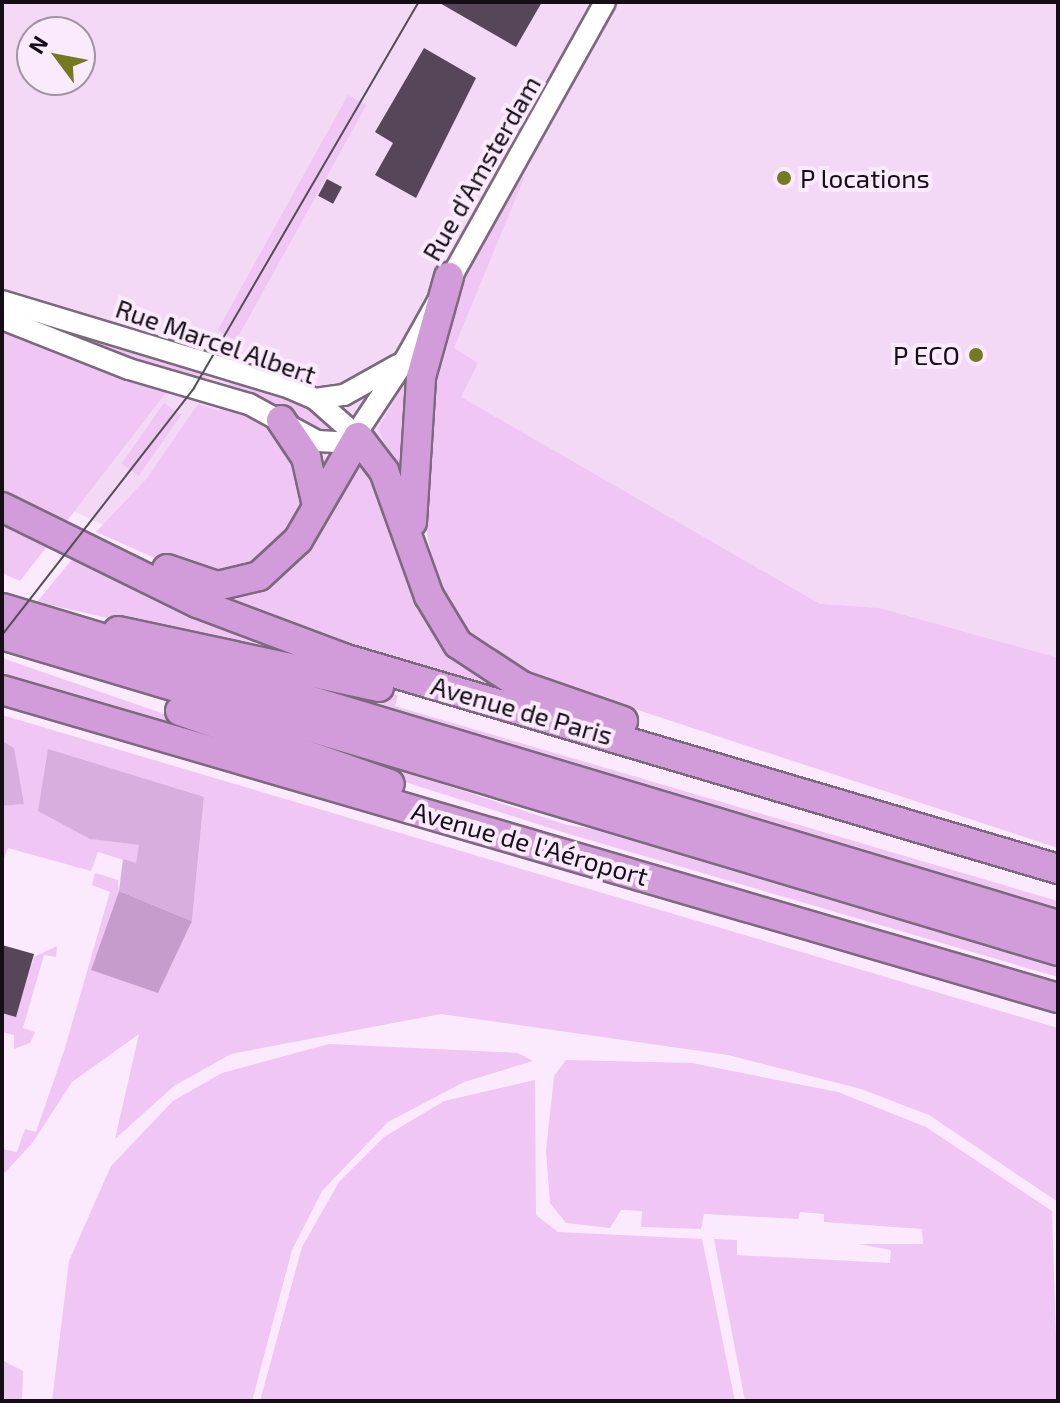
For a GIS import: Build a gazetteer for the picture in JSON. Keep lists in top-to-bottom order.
{
  "streets": {
    "highway": ["Avenue de Paris", "Avenue de l'Aéroport"],
    "street": ["Rue d'Amsterdam", "Rue Marcel Albert"]
  },
  "crossings": [
    ["Rue d'Amsterdam", "Rue Marcel Albert"]
  ],
  "places": ["P locations", "P ECO"],
  "north": "top left"
}
